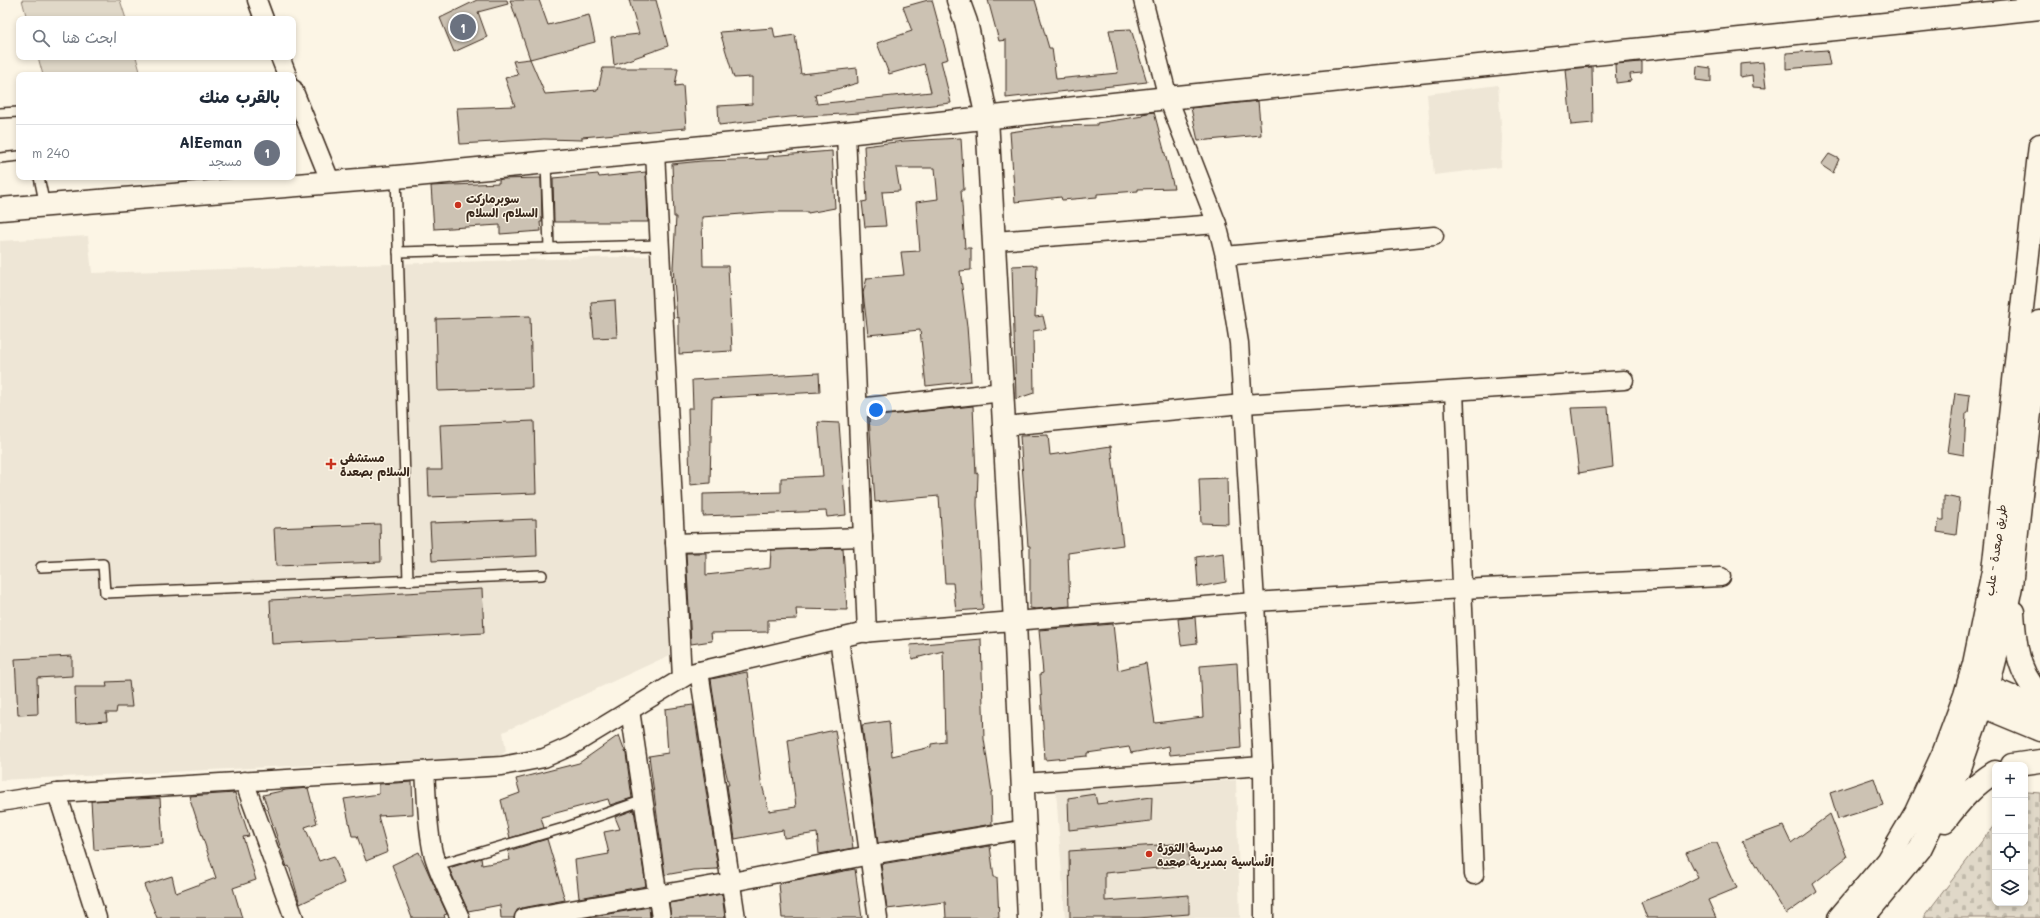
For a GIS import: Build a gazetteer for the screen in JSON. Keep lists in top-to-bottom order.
{
  "streets": {
    "main road": ["طريق صعدة - علب"]
  },
  "places": {
    "other": ["سوبرماركت السلام، السلام", "مدرسة الثورة الأساسية بمديرية صعده"],
    "health": ["مستشفى السلام بصعدة"]
  },
  "page": {
    "pins": "1",
    "search": "ابحث هنا",
    "heading": "بالقرب منك",
    "list": [
      {
        "mark": "1",
        "name": "AlEeman",
        "note": "مسجد",
        "value": "240 m"
      }
    ],
    "map_buttons": ["+", "−"]
  }
}
